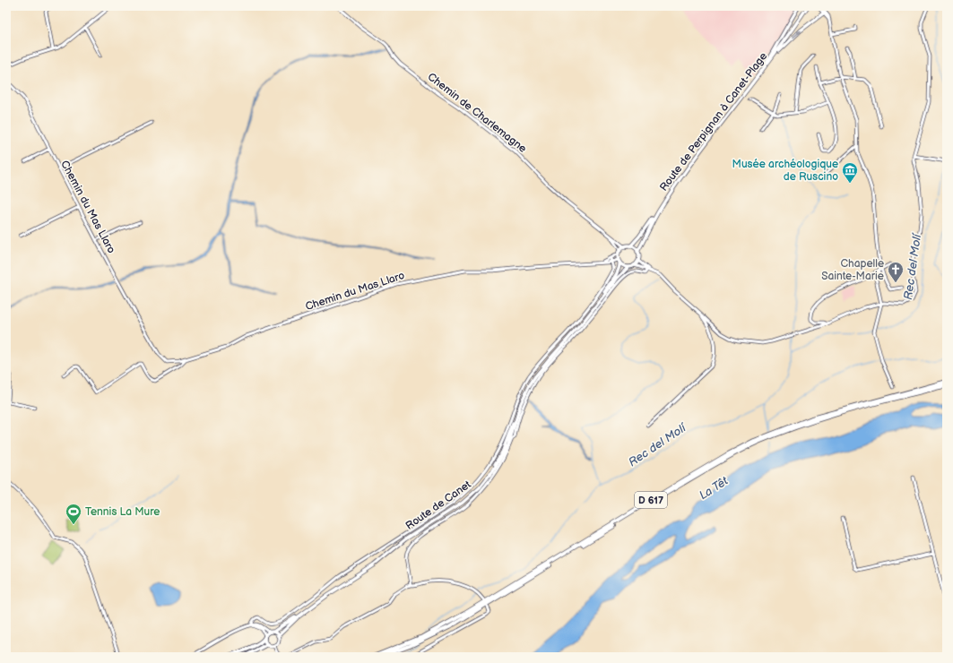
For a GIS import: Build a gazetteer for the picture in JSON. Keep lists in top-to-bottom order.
{
  "streets": {
    "highway": ["D 617"],
    "main road": ["Route de Perpignan à Canet-Plage", "Route de Canet"],
    "street": ["Chemin de Charlemagne", "Chemin du Mas Llaro"]
  },
  "crossings": [
    ["Chemin de Charlemagne", "Route de Perpignan à Canet-Plage"],
    ["Chemin de Charlemagne", "Route de Canet"],
    ["Route de Perpignan à Canet-Plage", "Route de Canet"]
  ],
  "water": ["Rec del Molí", "La Têt"],
  "places": {
    "museum": ["Musée archéologique de Ruscino"],
    "church": ["Chapelle Sainte-Marie"],
    "sports": ["Tennis La Mure"]
  }
}
